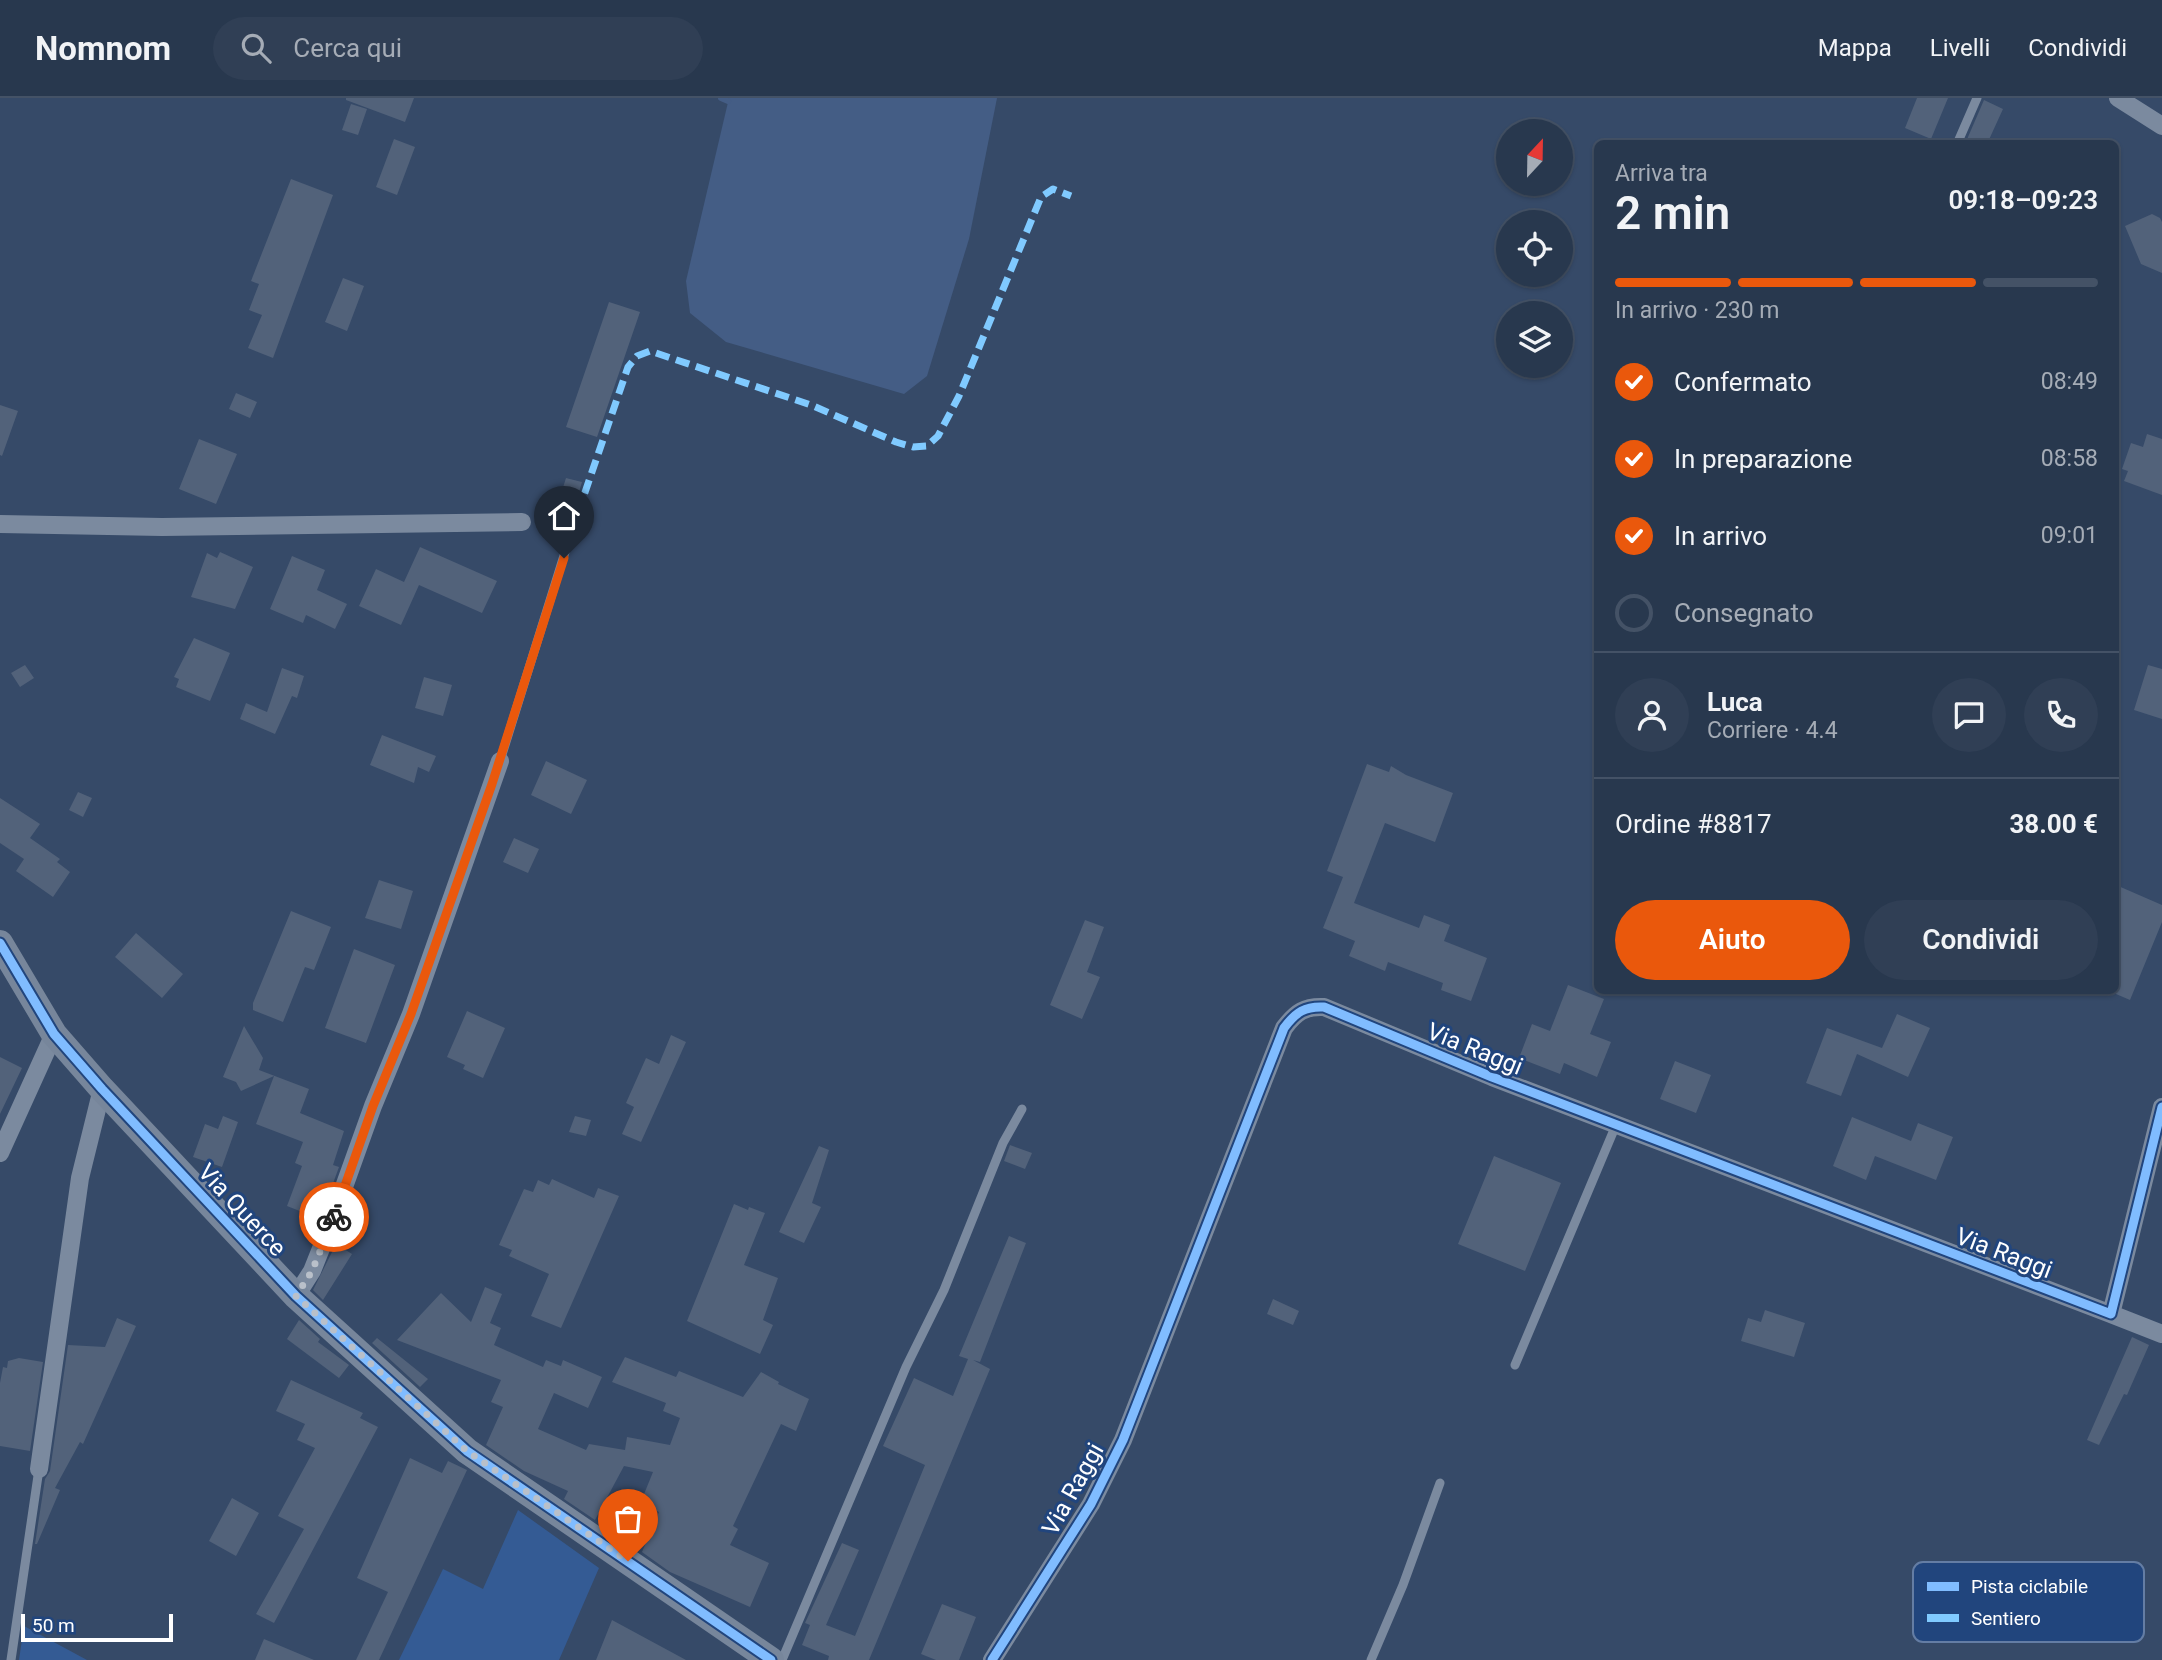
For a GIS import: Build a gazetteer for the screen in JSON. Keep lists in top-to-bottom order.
{
  "streets": {
    "street": ["Via Raggi", "Via Querce"]
  },
  "legend": ["Pista ciclabile", "Sentiero"],
  "scale_bar": "50 m",
  "north": "top",
  "page": {
    "header": "Nomnom",
    "search": "Cerca qui",
    "nav": ["Mappa", "Livelli", "Condividi"],
    "heading": ["2 min", "Arriva tra", "09:18–09:23"],
    "panel": [
      "Luca",
      "Corriere · 4.4",
      "Ordine #8817",
      "38.00 €"
    ],
    "bar": "In arrivo · 230 m",
    "list": [
      ["Confermato", "08:49"],
      ["In preparazione", "08:58"],
      ["In arrivo", "09:01"],
      "Consegnato"
    ],
    "buttons": ["Aiuto", "Condividi"],
    "scale": "50 m"
  }
}
